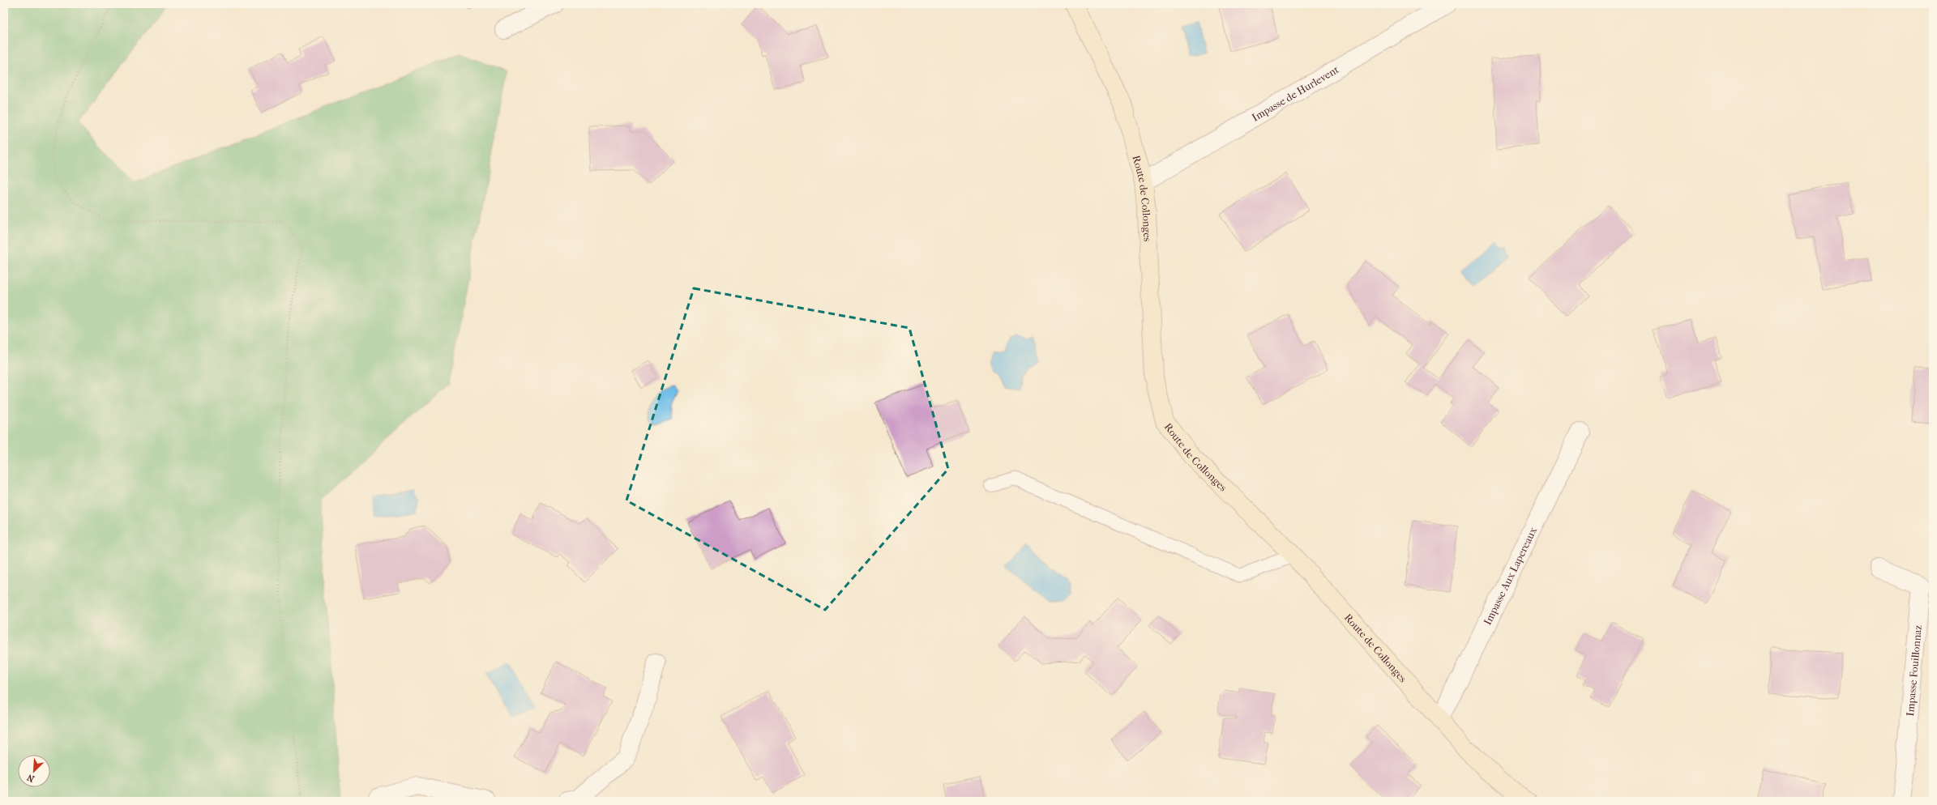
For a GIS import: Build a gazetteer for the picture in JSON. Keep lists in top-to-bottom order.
{
  "streets": {
    "main road": ["Route de Collonges"],
    "street": ["Impasse de Hurlevent", "Impasse Aux Lapereaux", "Impasse Fouillonnaz"]
  },
  "crossings": [
    ["Impasse de Hurlevent", "Route de Collonges"],
    ["Route de Collonges", "Impasse Aux Lapereaux"]
  ],
  "north": "bottom left"
}
